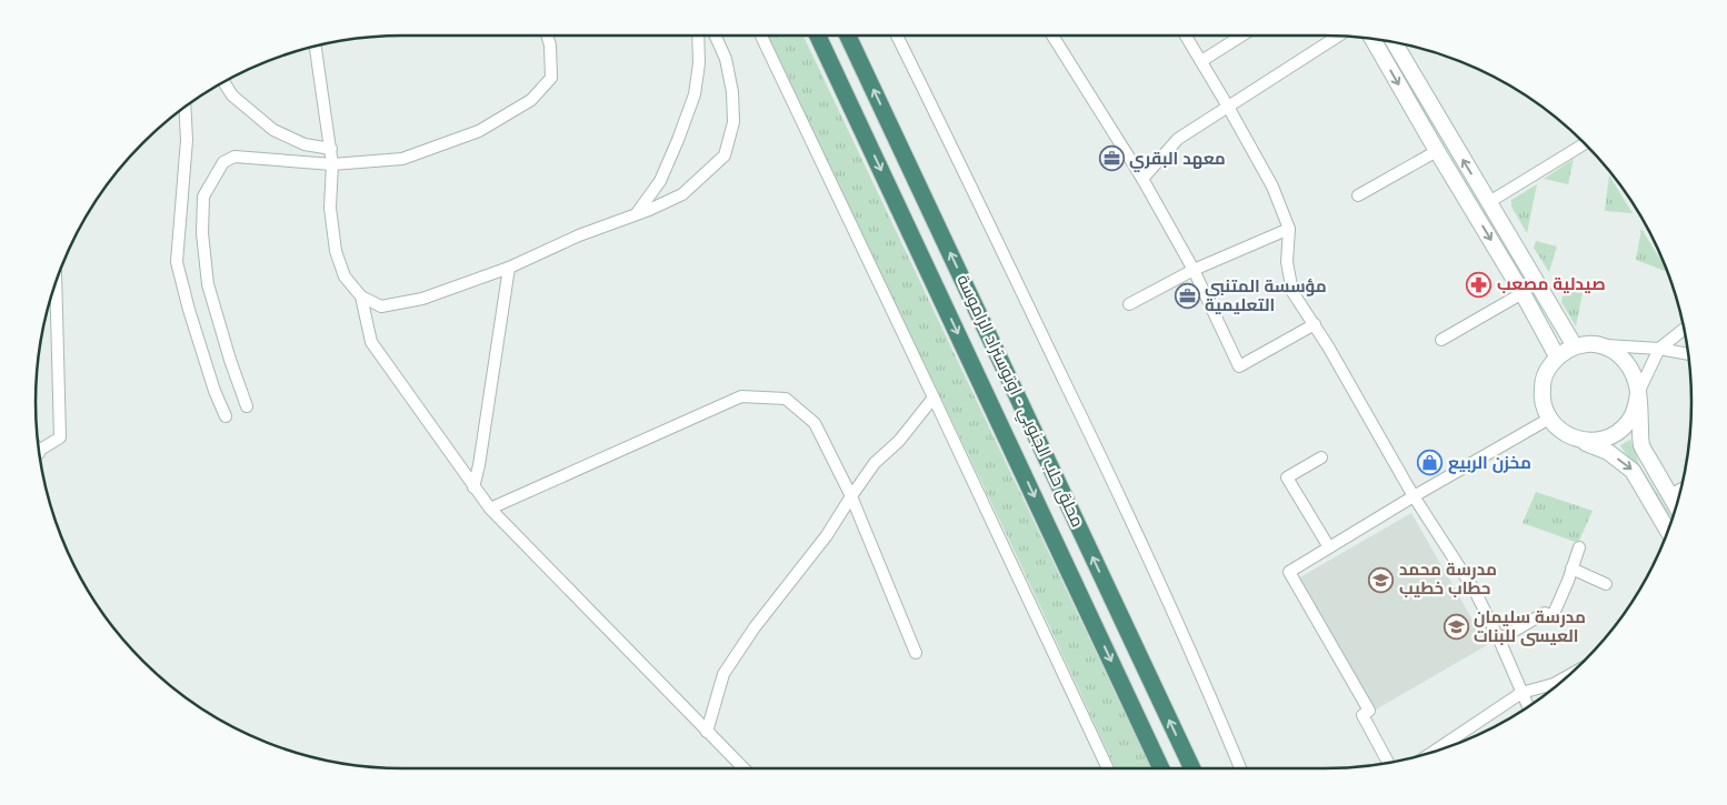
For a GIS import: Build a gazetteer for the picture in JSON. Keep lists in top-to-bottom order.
{
  "streets": {
    "highway": ["محلق حلب الجنوبي - اوتوستراد الراموسة"]
  },
  "places": {
    "office": ["معهد البقري", "مؤسسة المتنبي التعليمية"],
    "pharmacy": ["صيدلية مصعب"],
    "shop": ["مخزن الربيع"],
    "school or university": ["مدرسة محمد حطاب خطيب", "مدرسة سليمان العيسى للبنات"]
  }
}
